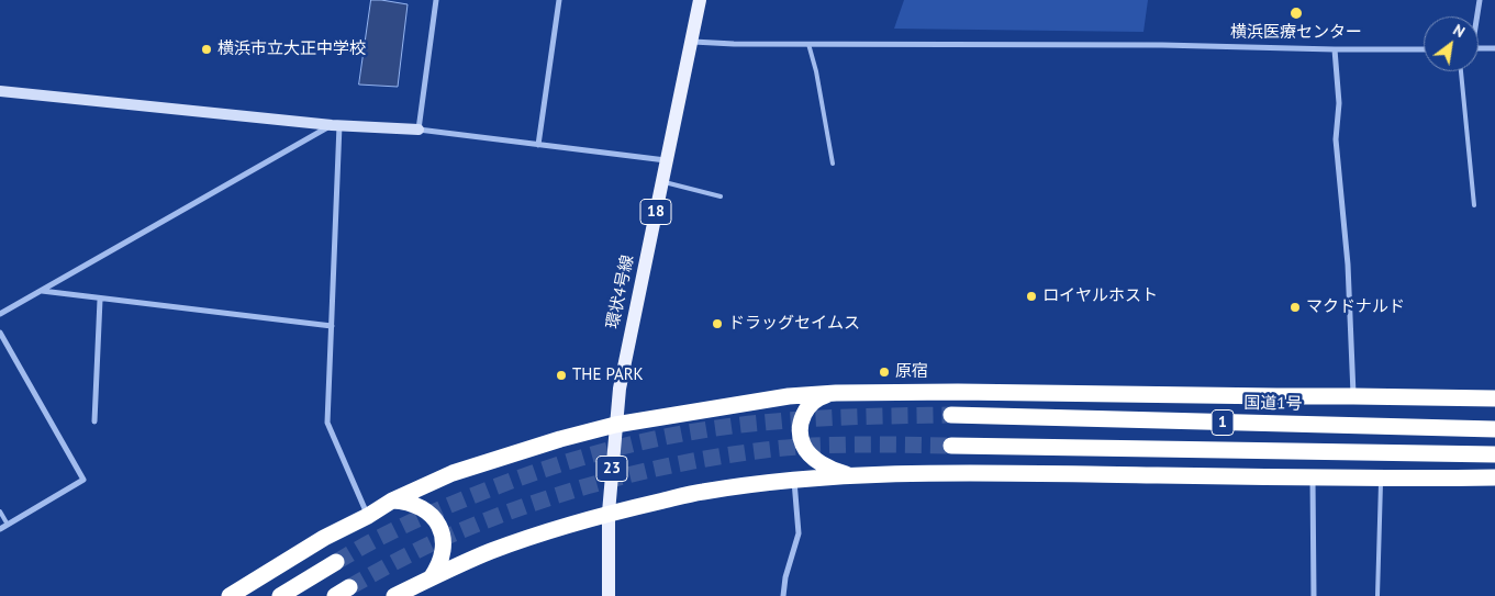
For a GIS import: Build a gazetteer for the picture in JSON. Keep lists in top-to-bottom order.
{
  "streets": {
    "highway": ["国道1号", "1"],
    "main road": ["18", "環状4号線", "23"]
  },
  "places": [
    "横浜医療センター",
    "横浜市立大正中学校",
    "ロイヤルホスト",
    "マクドナルド",
    "ドラッグセイムス",
    "原宿",
    "THE PARK"
  ],
  "north": "top right"
}
